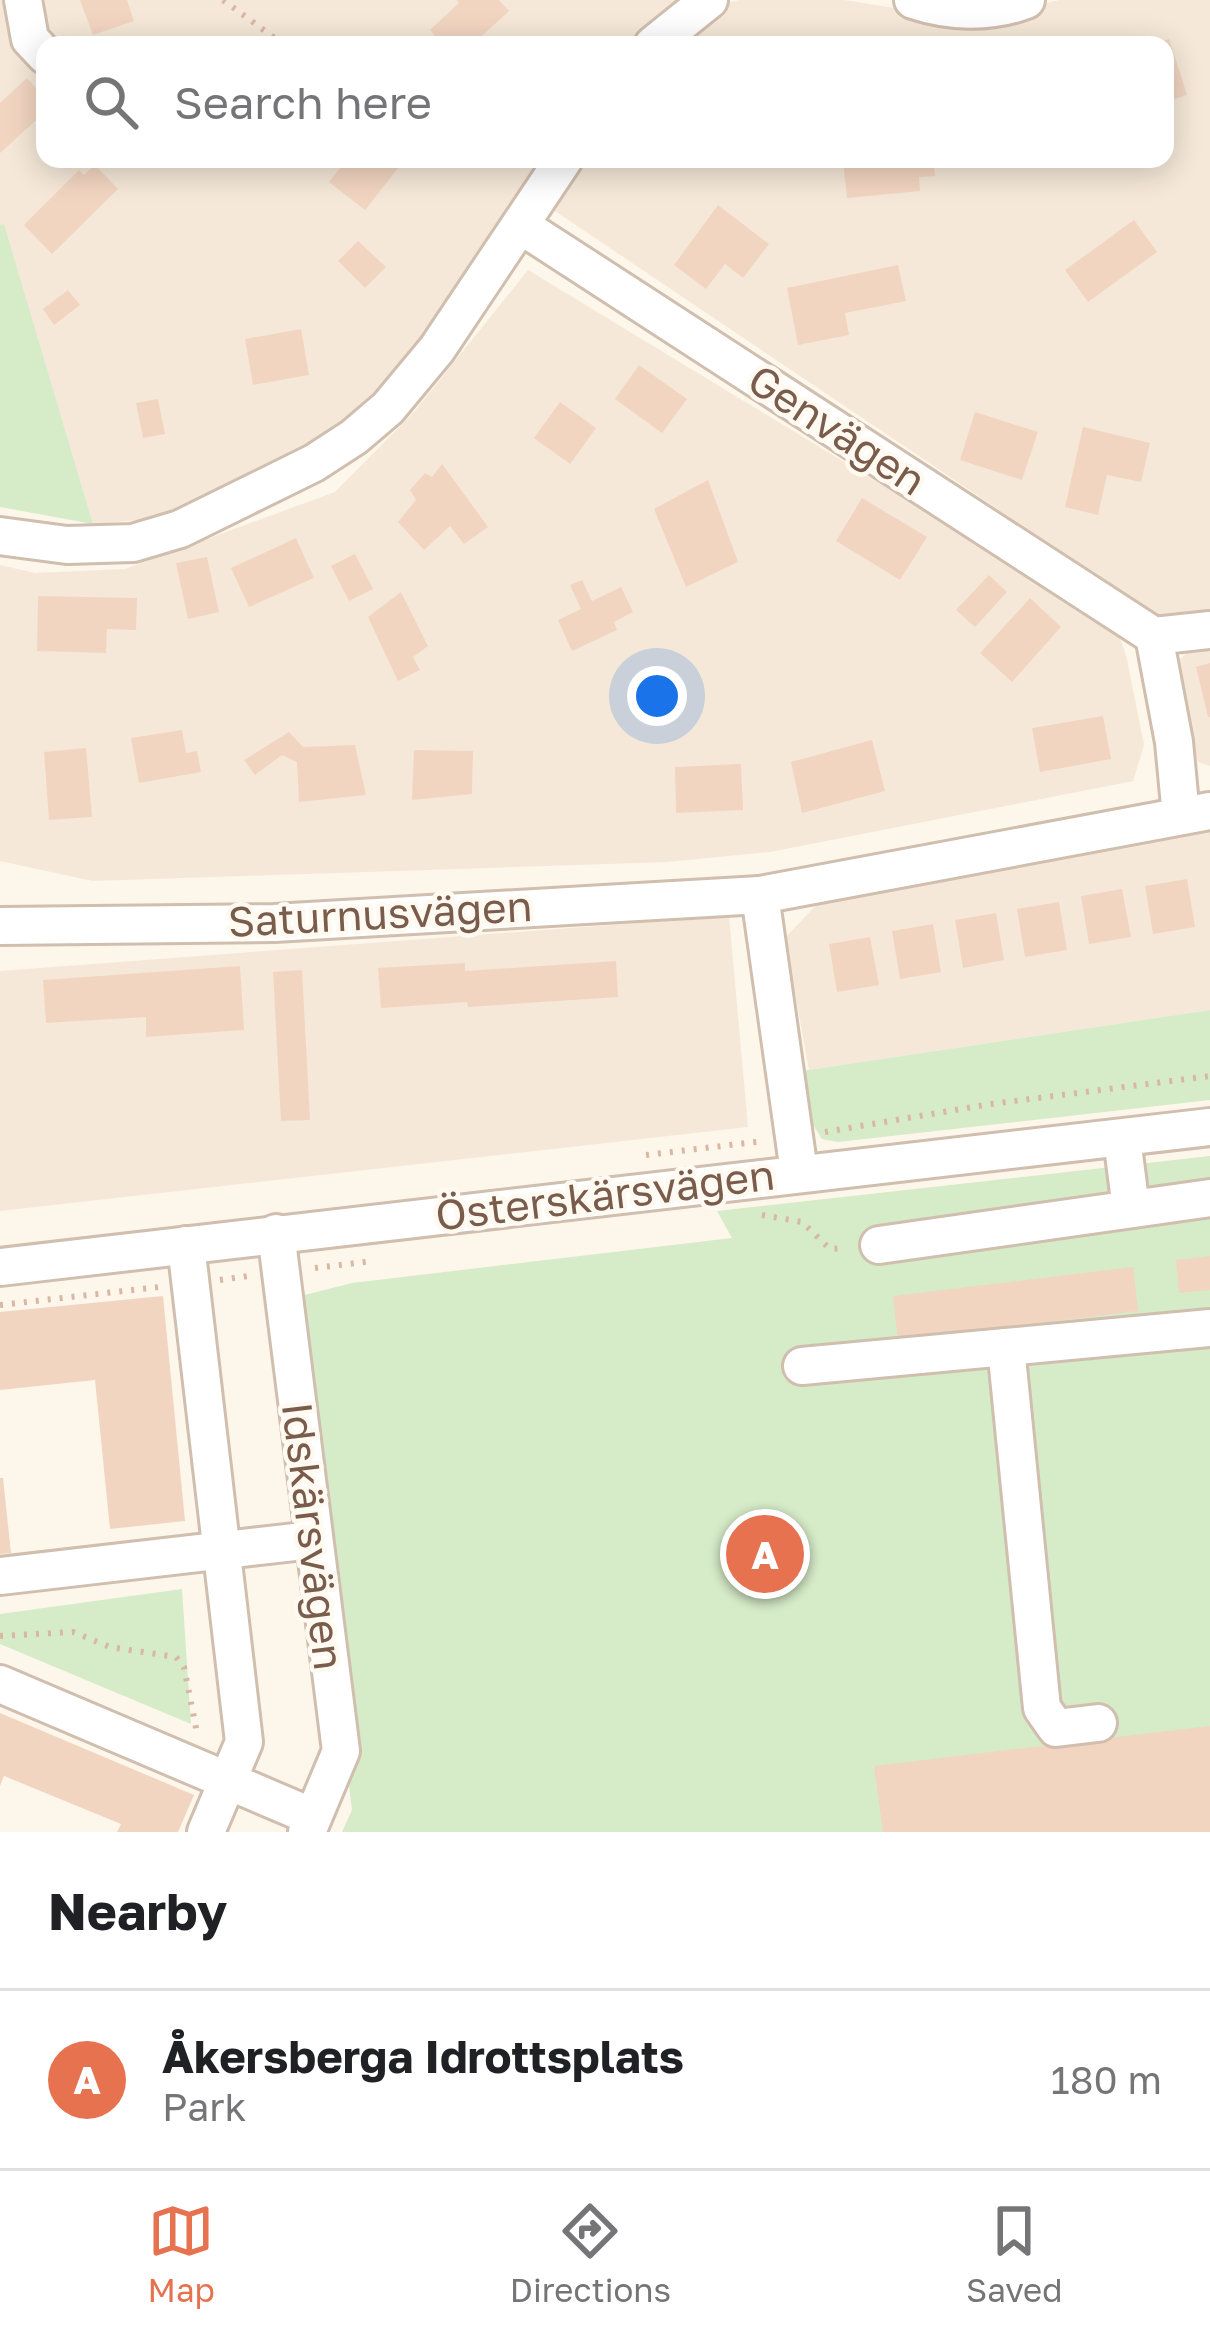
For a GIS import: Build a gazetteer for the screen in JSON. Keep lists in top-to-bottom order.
{
  "streets": {
    "street": [
      "Genvägen",
      "Saturnusvägen",
      "Österskärsvägen",
      "Idskärsvägen"
    ]
  },
  "crossings": [
    ["Österskärsvägen", "Idskärsvägen"]
  ],
  "page": {
    "search": "Search here",
    "pins": "A",
    "heading": "Nearby",
    "list": [
      {
        "mark": "A",
        "name": "Åkersberga Idrottsplats",
        "note": "Park",
        "value": "180 m"
      }
    ],
    "nav": ["Map", "Directions", "Saved"]
  }
}
